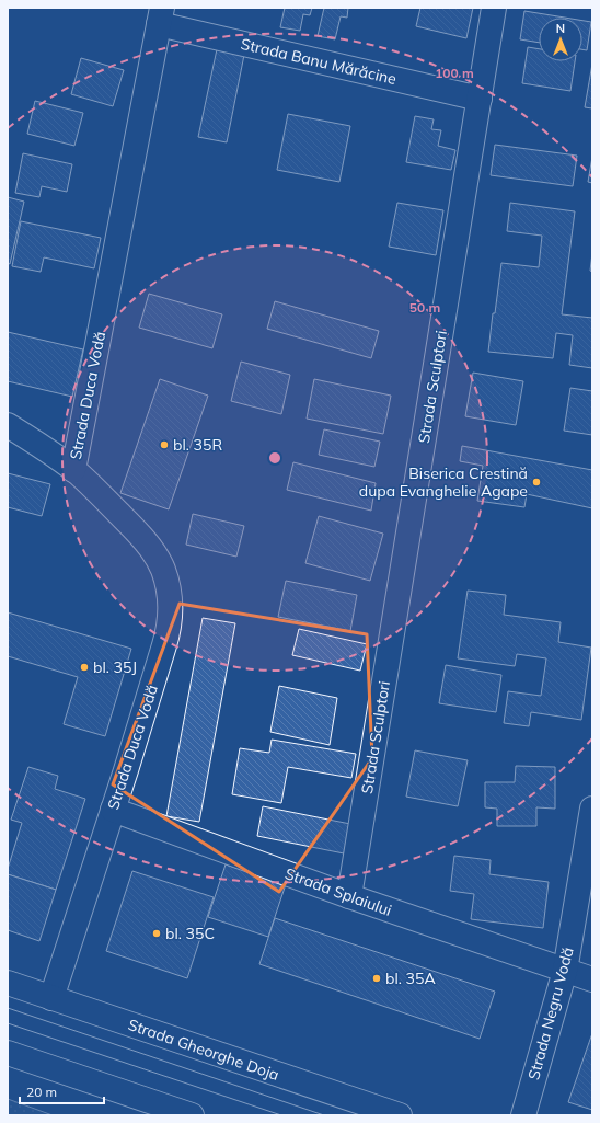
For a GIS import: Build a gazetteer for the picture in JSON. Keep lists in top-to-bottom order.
{
  "streets": {
    "street": [
      "Strada Banu Mărăcine",
      "Strada Sculptori",
      "Strada Duca Vodă",
      "Strada Splaiului",
      "Strada Negru Vodă",
      "Strada Gheorghe Doja"
    ]
  },
  "crossings": [
    ["Strada Banu Mărăcine", "Strada Sculptori"],
    ["Strada Banu Mărăcine", "Strada Duca Vodă"],
    ["Strada Sculptori", "Strada Splaiului"],
    ["Strada Duca Vodă", "Strada Splaiului"],
    ["Strada Duca Vodă", "Strada Gheorghe Doja"],
    ["Strada Splaiului", "Strada Negru Vodă"]
  ],
  "places": [
    "bl. 35R",
    "Biserica Crestină dupa Evanghelie Agape",
    "bl. 35J",
    "bl. 35C",
    "bl. 35A"
  ],
  "scale_bar": "20 m",
  "north": "top",
  "rings": ["100 m", "50 m"]
}
